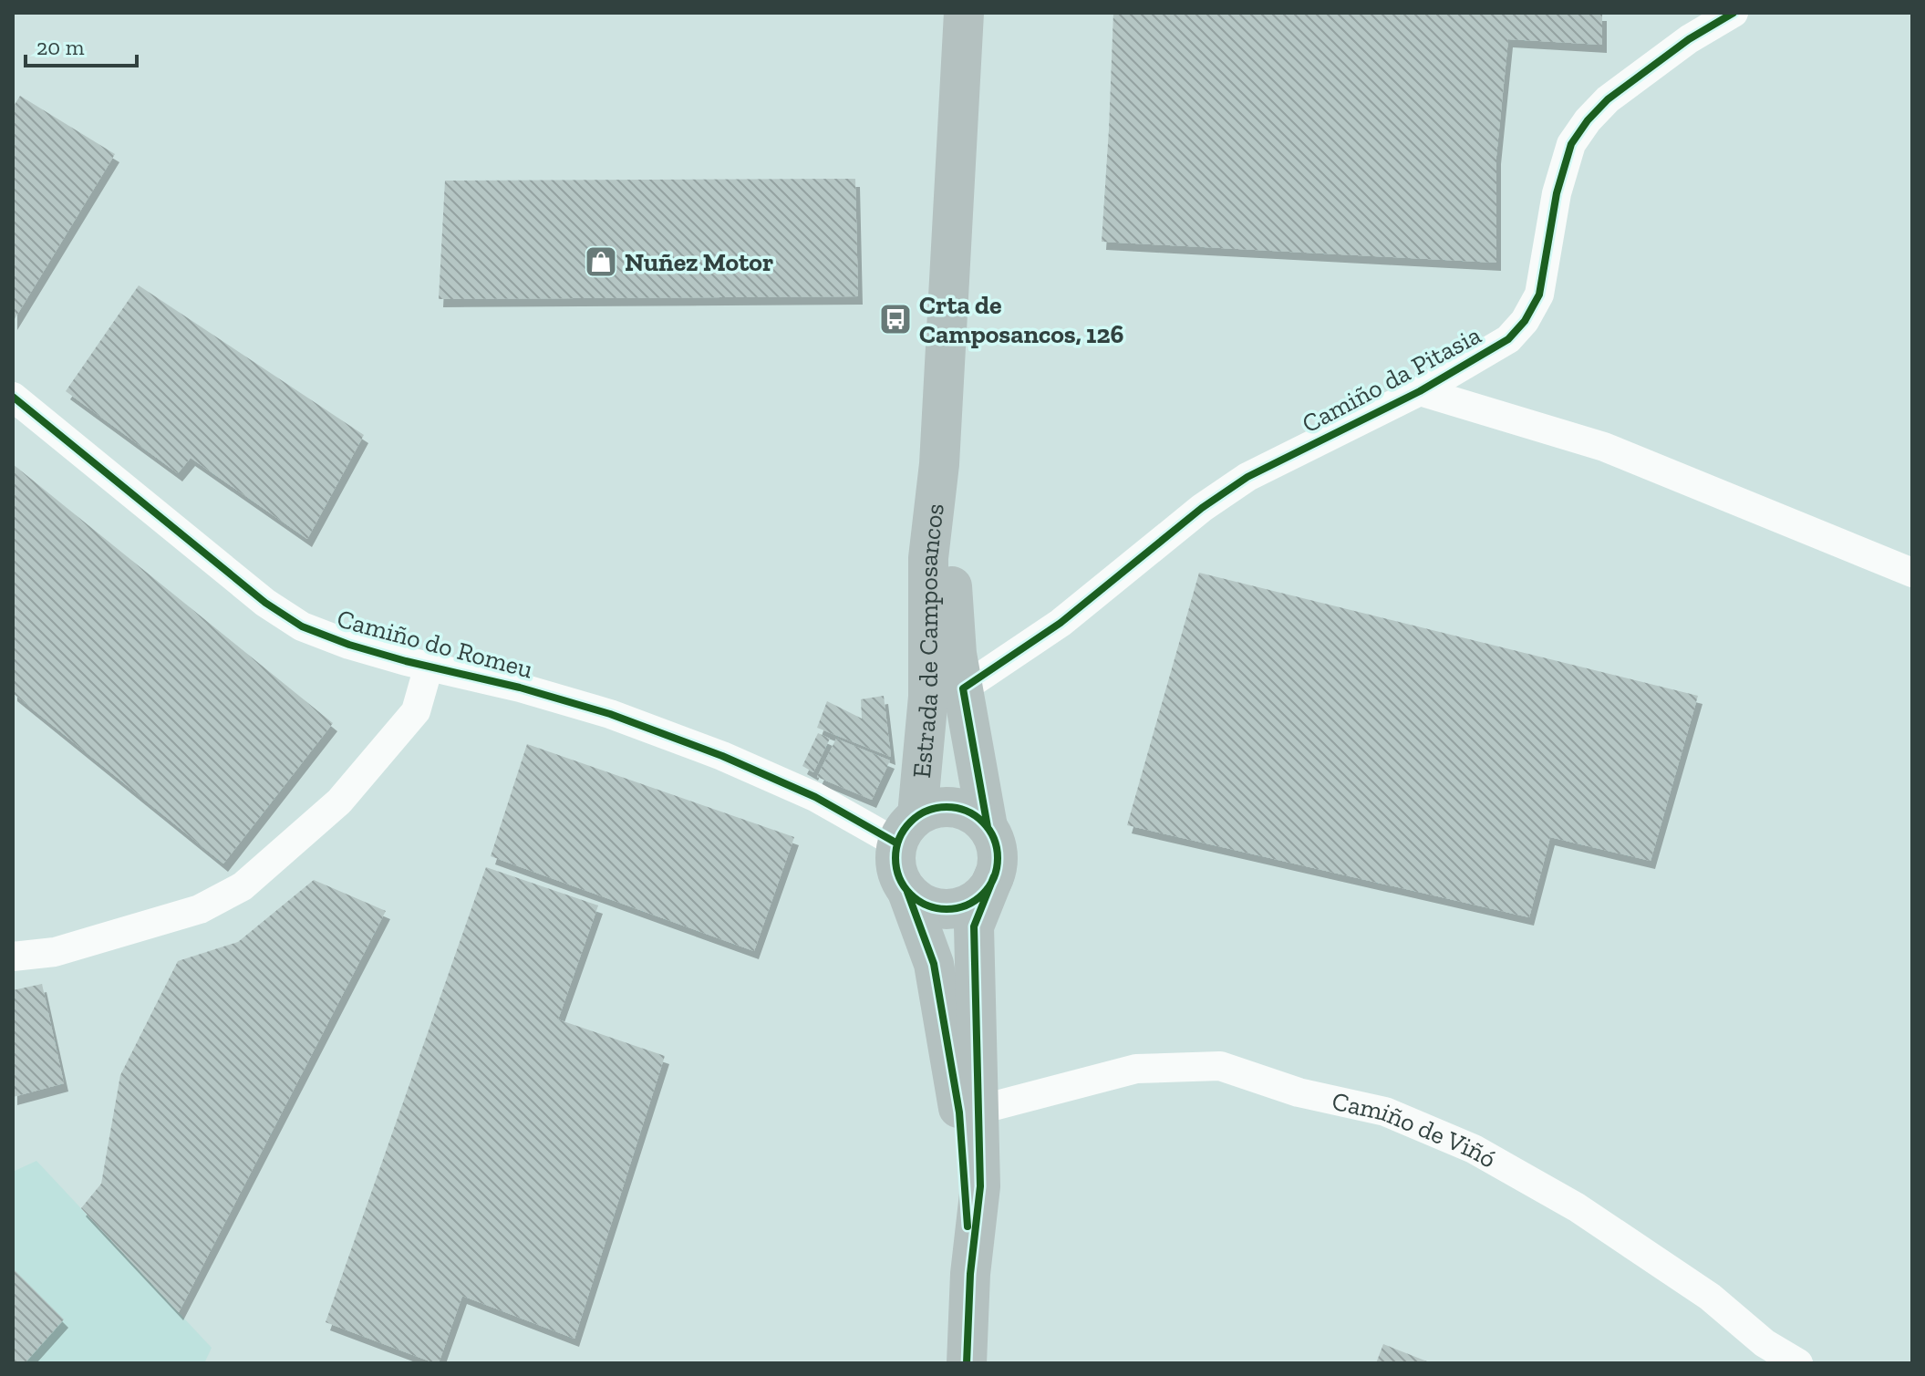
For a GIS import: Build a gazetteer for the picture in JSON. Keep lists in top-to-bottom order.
{
  "streets": {
    "main road": ["Estrada de Camposancos"],
    "street": ["Camiño da Pitasia", "Camiño do Romeu", "Camiño de Viñó"]
  },
  "crossings": [
    ["Camiño da Pitasia", "Estrada de Camposancos"],
    ["Estrada de Camposancos", "Camiño do Romeu"],
    ["Estrada de Camposancos", "Camiño de Viñó"]
  ],
  "places": {
    "shop": ["Nuñez Motor"],
    "bus stop": ["Crta de Camposancos, 126"]
  },
  "scale_bar": "20 m"
}
